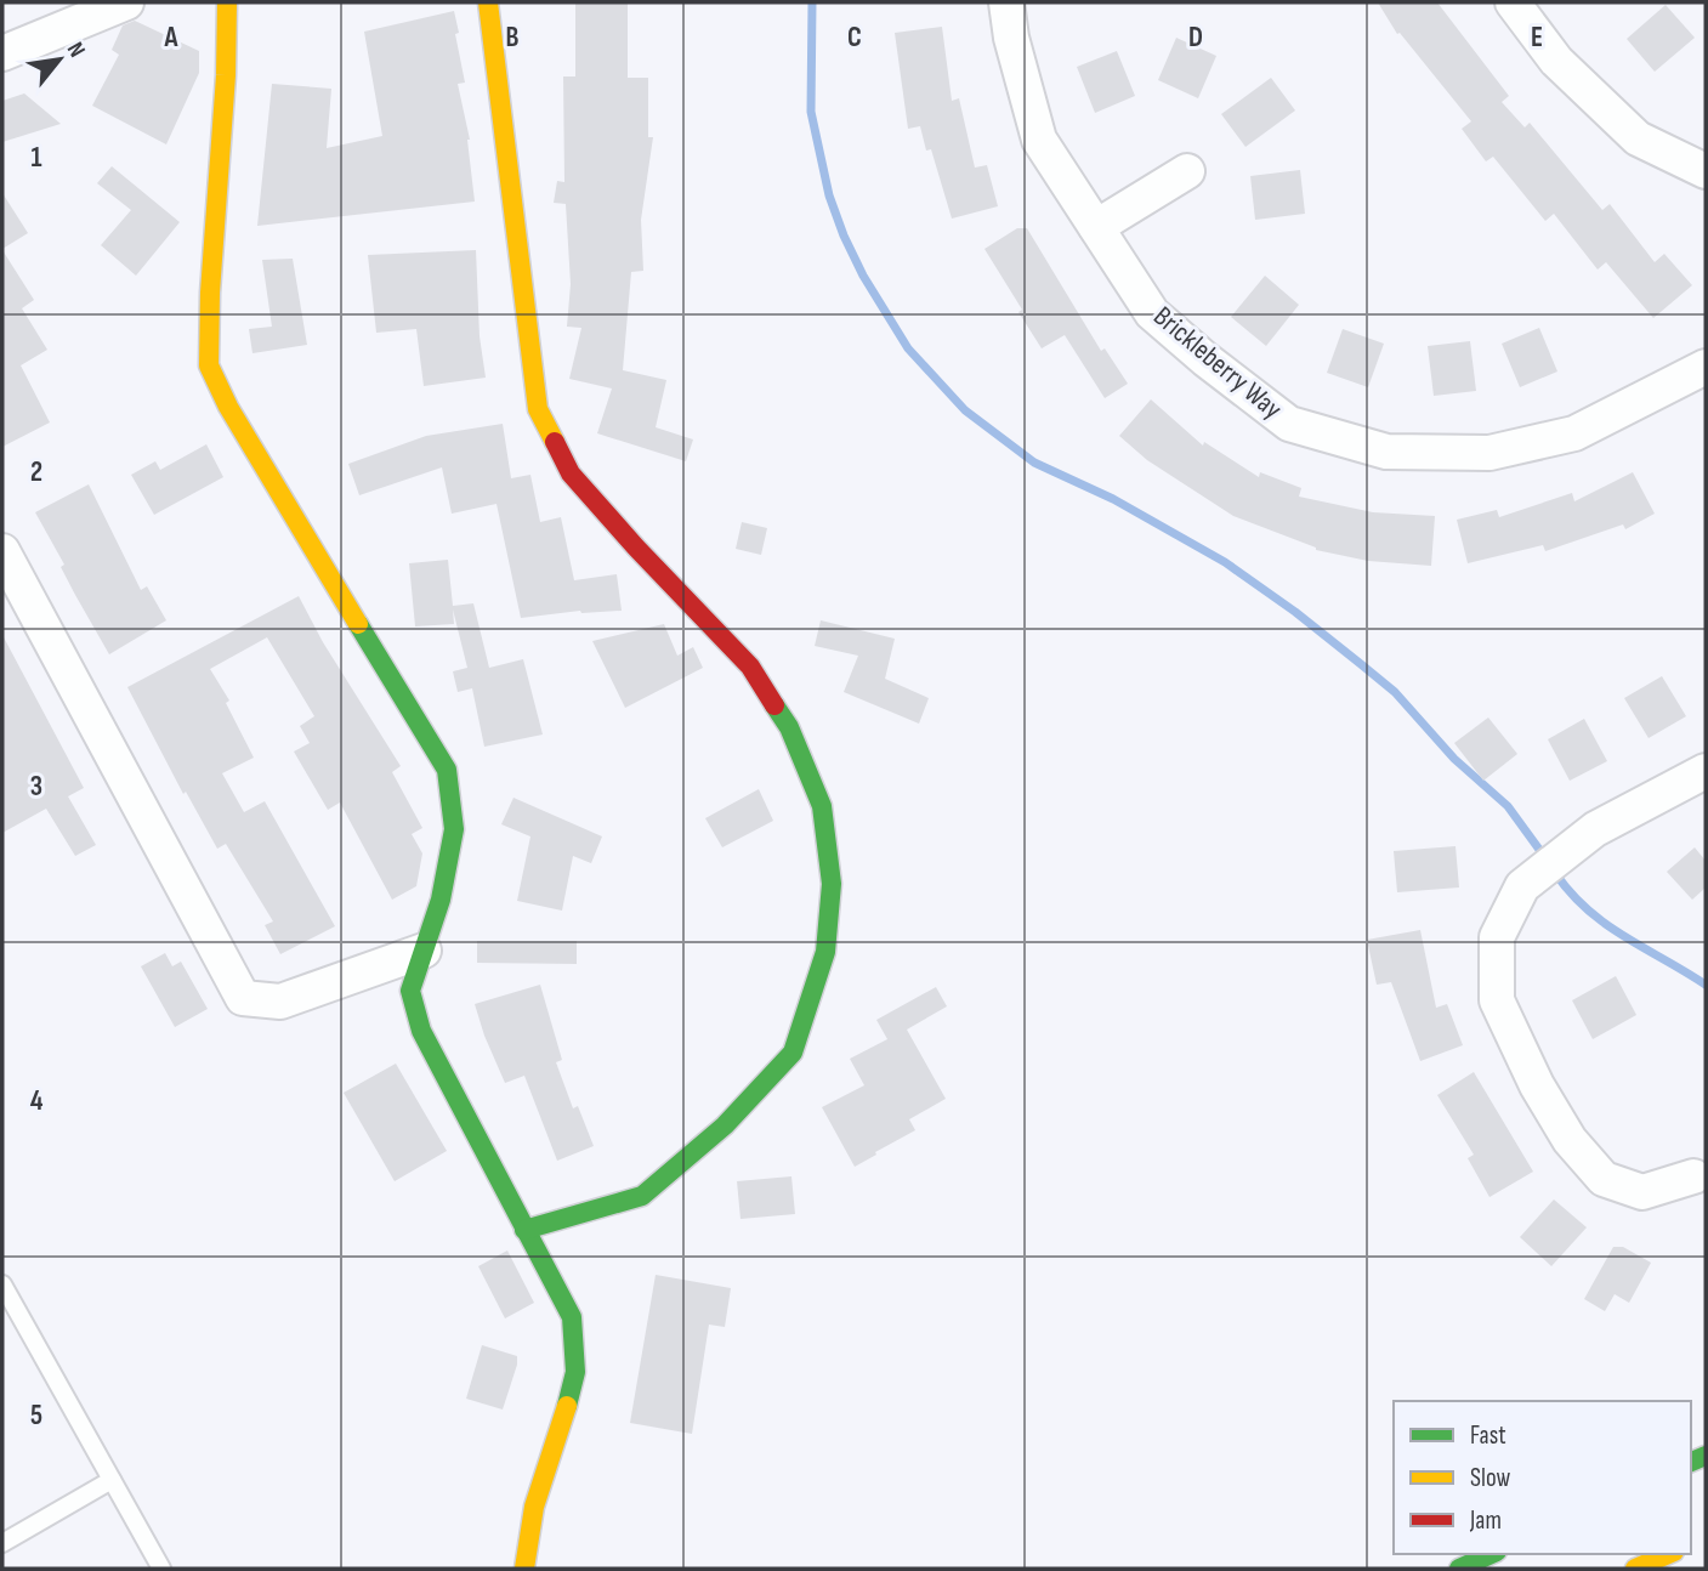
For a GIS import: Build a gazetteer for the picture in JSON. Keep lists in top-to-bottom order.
{
  "streets": {
    "street": ["Brickleberry Way"]
  },
  "legend": ["Fast", "Slow", "Jam"],
  "north": "top right",
  "grid": {
    "columns": [
      "A",
      "B",
      "C",
      "D",
      "E"
    ],
    "rows": [
      "1",
      "2",
      "3",
      "4",
      "5"
    ]
  }
}
